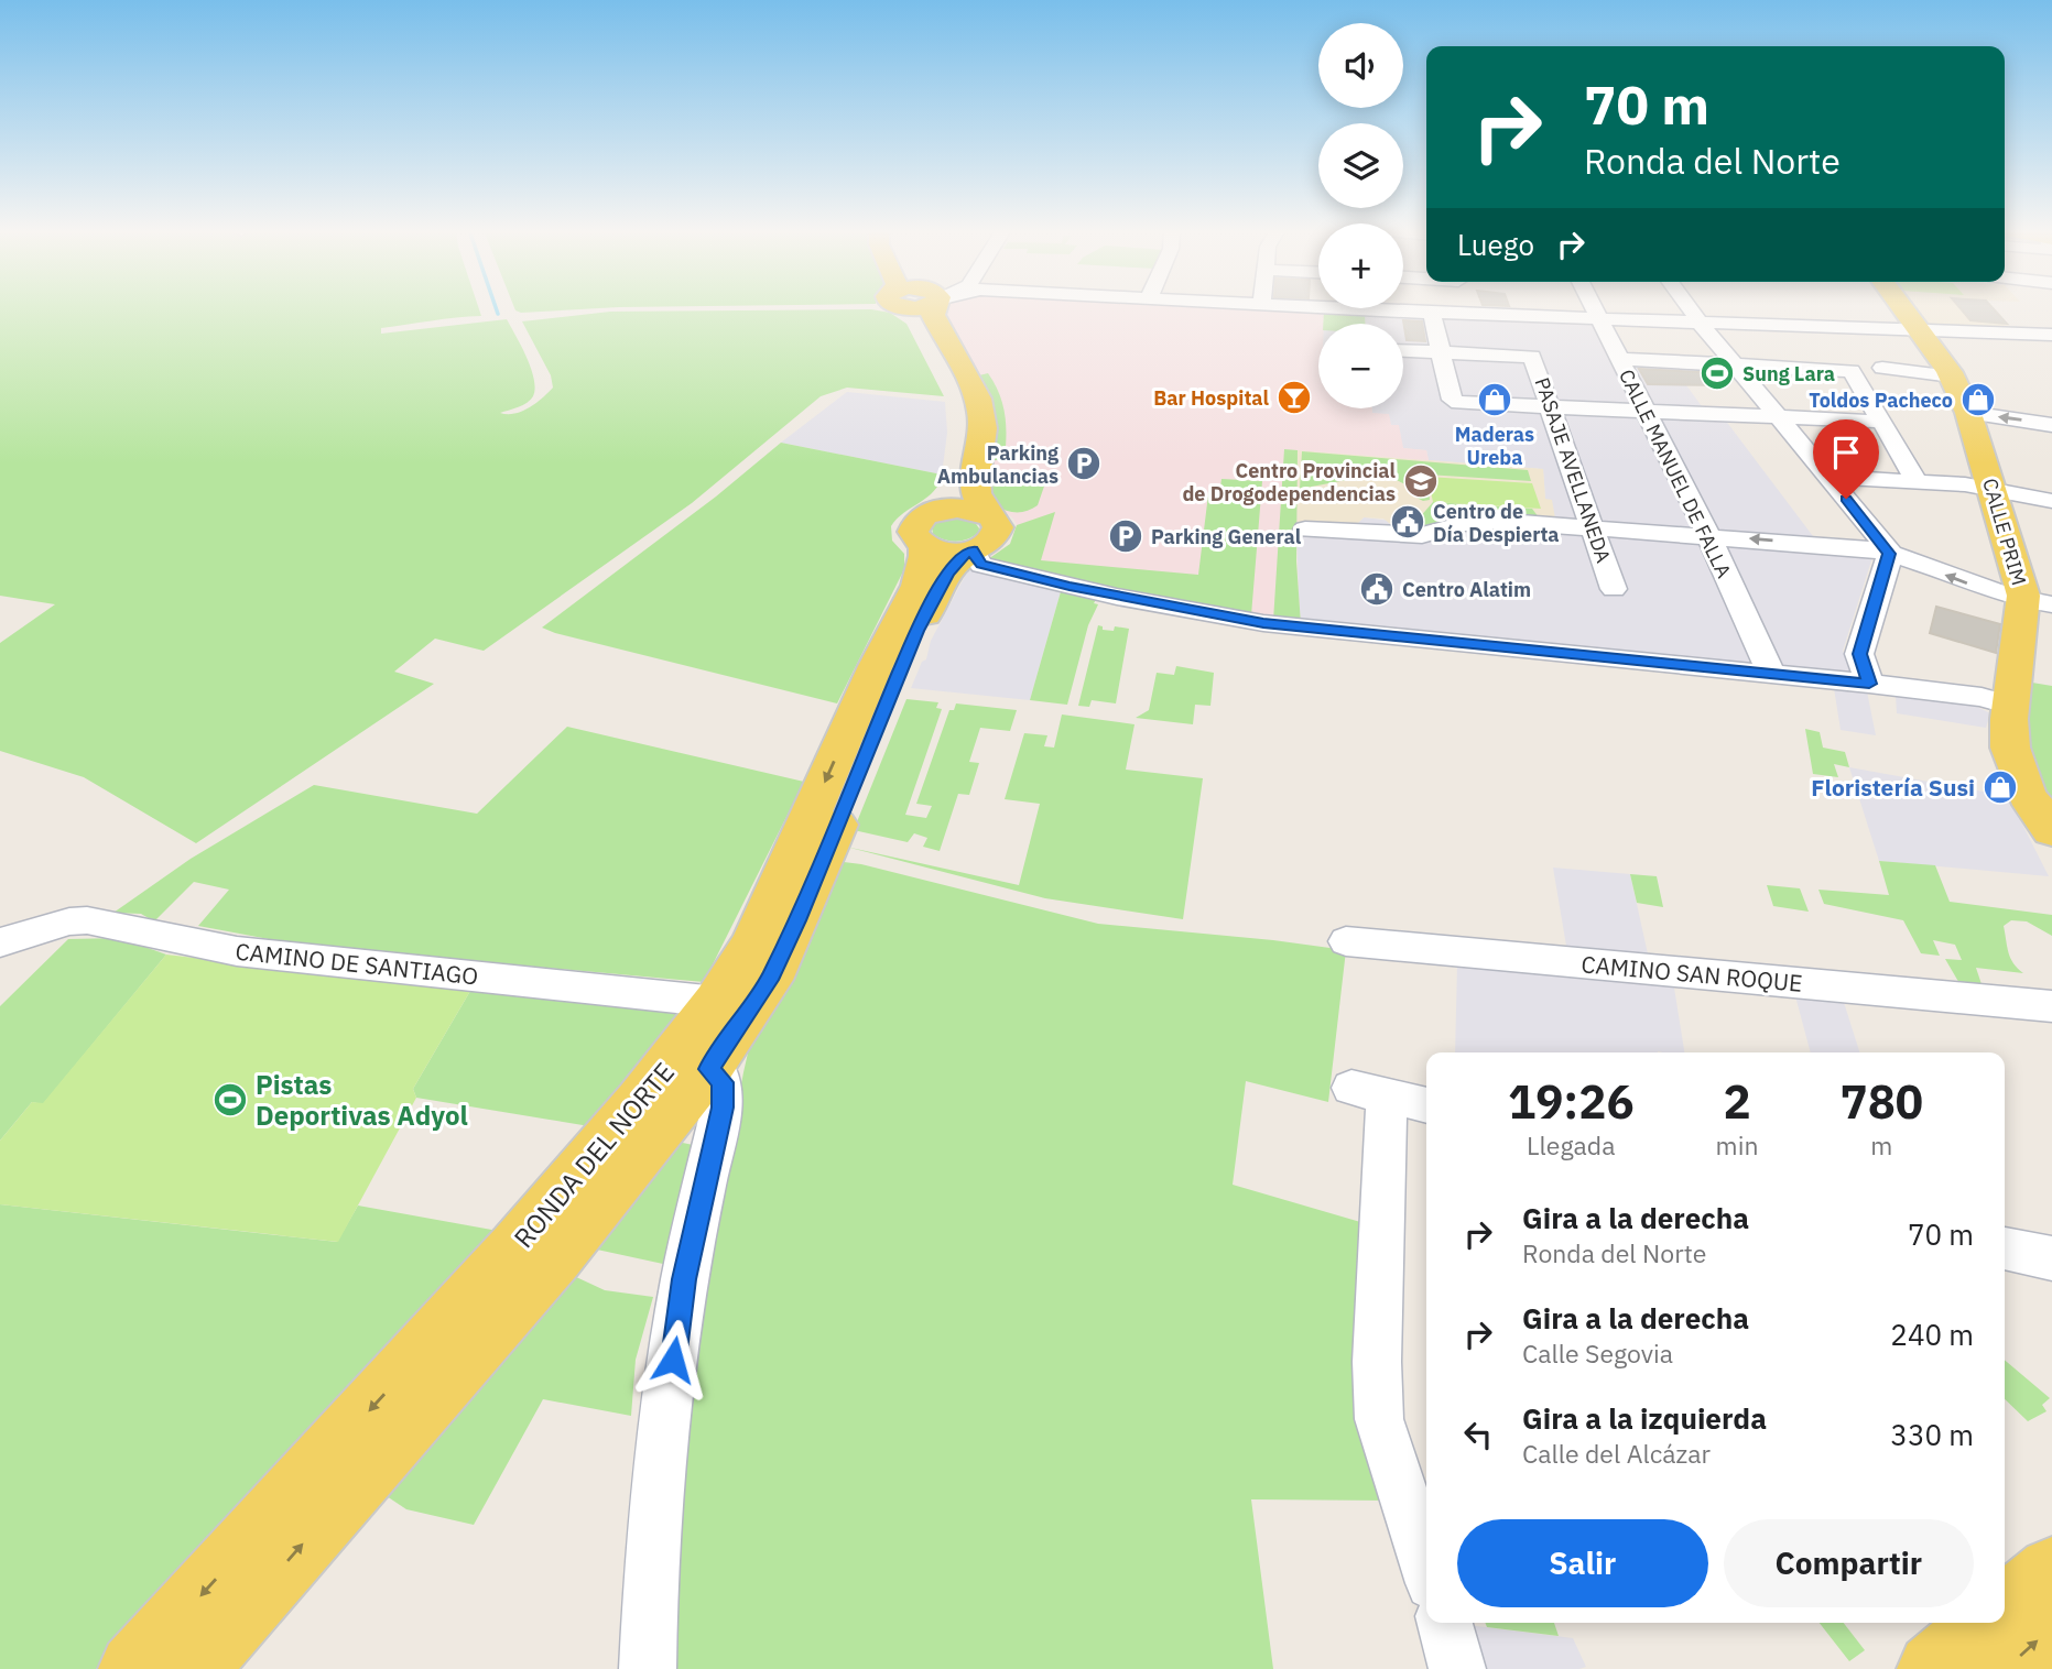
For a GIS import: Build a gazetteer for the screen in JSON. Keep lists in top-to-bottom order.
{
  "streets": {
    "main road": ["CALLE PRIM", "RONDA DEL NORTE"],
    "street": [
      "PASAJE AVELLANEDA",
      "CALLE MANUEL DE FALLA",
      "CAMINO DE SANTIAGO",
      "CAMINO SAN ROQUE"
    ]
  },
  "crossings": [
    ["CAMINO DE SANTIAGO", "RONDA DEL NORTE"]
  ],
  "places": {
    "sports": ["Sung Lara", "Pistas Deportivas Adyol"],
    "bar": ["Bar Hospital"],
    "shop": ["Maderas Ureba", "Toldos Pacheco", "Floristería Susi"],
    "parking": ["Parking Ambulancias", "Parking General"],
    "school or university": ["Centro Provincial de Drogodependencias"],
    "public building": ["Centro de Día Despierta", "Centro Alatim"]
  },
  "page": {
    "map_buttons": ["+", "−"],
    "turn": ["70 m", "Ronda del Norte"],
    "then": "Luego",
    "eta": [
      "19:26",
      "Llegada",
      "2",
      "min",
      "780",
      "m"
    ],
    "list": [
      {
        "name": "Gira a la derecha",
        "note": "Ronda del Norte",
        "value": "70 m"
      },
      {
        "name": "Gira a la derecha",
        "note": "Calle Segovia",
        "value": "240 m"
      },
      {
        "name": "Gira a la izquierda",
        "note": "Calle del Alcázar",
        "value": "330 m"
      }
    ],
    "buttons": ["Salir", "Compartir"]
  }
}
